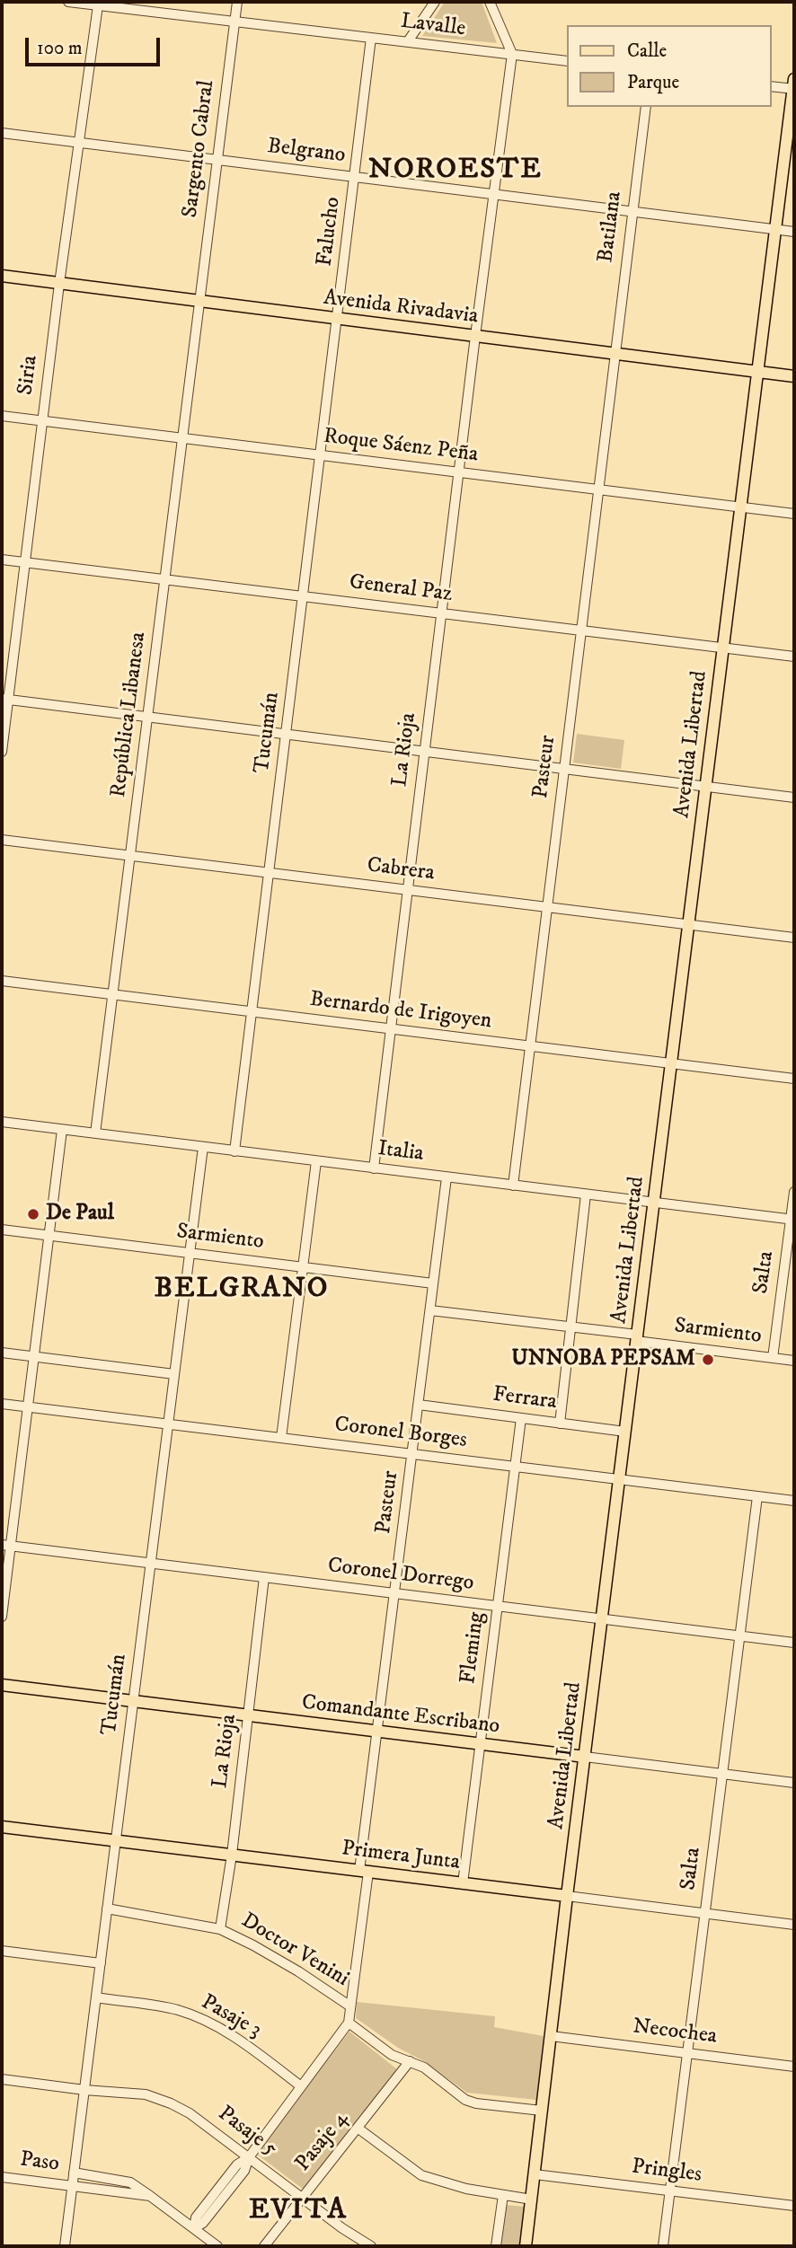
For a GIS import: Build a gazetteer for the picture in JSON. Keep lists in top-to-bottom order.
{
  "streets": {
    "main road": [
      "Avenida Rivadavia",
      "Avenida Libertad",
      "Comandante Escribano",
      "Primera Junta"
    ],
    "street": [
      "Lavalle",
      "Sargento Cabral",
      "Belgrano",
      "Batilana",
      "Falucho",
      "Siria",
      "Roque Sáenz Peña",
      "General Paz",
      "República Libanesa",
      "Tucumán",
      "La Rioja",
      "Pasteur",
      "Cabrera",
      "Bernardo de Irigoyen",
      "Italia",
      "Sarmiento",
      "Salta",
      "Ferrara",
      "Coronel Borges",
      "Coronel Dorrego",
      "Fleming",
      "Doctor Venini",
      "Pasaje 3",
      "Necochea",
      "Pasaje 5",
      "Pasaje 4",
      "Paso",
      "Pringles"
    ]
  },
  "crossings": [
    ["Lavalle", "Sargento Cabral"],
    ["Lavalle", "Falucho"],
    ["Lavalle", "Siria"],
    ["Lavalle", "La Rioja"],
    ["Sargento Cabral", "Belgrano"],
    ["Sargento Cabral", "Avenida Rivadavia"],
    ["Sargento Cabral", "República Libanesa"],
    ["Belgrano", "Batilana"],
    ["Belgrano", "Falucho"],
    ["Belgrano", "Siria"],
    ["Belgrano", "Avenida Libertad"],
    ["Belgrano", "La Rioja"],
    ["Batilana", "Avenida Rivadavia"],
    ["Batilana", "Pasteur"],
    ["Falucho", "Avenida Rivadavia"],
    ["Falucho", "Tucumán"],
    ["Avenida Rivadavia", "Siria"],
    ["Avenida Rivadavia", "República Libanesa"],
    ["Avenida Rivadavia", "Tucumán"],
    ["Avenida Rivadavia", "Avenida Libertad"],
    ["Avenida Rivadavia", "La Rioja"],
    ["Avenida Rivadavia", "Pasteur"],
    ["Siria", "Roque Sáenz Peña"],
    ["Siria", "General Paz"],
    ["Roque Sáenz Peña", "República Libanesa"],
    ["Roque Sáenz Peña", "Tucumán"],
    ["Roque Sáenz Peña", "Avenida Libertad"],
    ["Roque Sáenz Peña", "La Rioja"],
    ["Roque Sáenz Peña", "Pasteur"],
    ["General Paz", "República Libanesa"],
    ["General Paz", "Tucumán"],
    ["General Paz", "Avenida Libertad"],
    ["General Paz", "La Rioja"],
    ["General Paz", "Pasteur"],
    ["República Libanesa", "Cabrera"],
    ["República Libanesa", "Bernardo de Irigoyen"],
    ["República Libanesa", "Italia"],
    ["Tucumán", "Cabrera"],
    ["Tucumán", "Bernardo de Irigoyen"],
    ["Tucumán", "Italia"],
    ["Tucumán", "Sarmiento"],
    ["Tucumán", "Coronel Borges"],
    ["Tucumán", "Coronel Dorrego"],
    ["Tucumán", "Comandante Escribano"],
    ["Tucumán", "Primera Junta"],
    ["Tucumán", "Doctor Venini"],
    ["Tucumán", "Pasaje 3"],
    ["Tucumán", "Pasaje 5"],
    ["Tucumán", "Paso"],
    ["Avenida Libertad", "Cabrera"],
    ["Avenida Libertad", "Bernardo de Irigoyen"],
    ["Avenida Libertad", "Italia"],
    ["Avenida Libertad", "Sarmiento"],
    ["Avenida Libertad", "Ferrara"],
    ["Avenida Libertad", "Coronel Borges"],
    ["Avenida Libertad", "Coronel Dorrego"],
    ["Avenida Libertad", "Comandante Escribano"],
    ["Avenida Libertad", "Primera Junta"],
    ["Avenida Libertad", "Doctor Venini"],
    ["Avenida Libertad", "Necochea"],
    ["Avenida Libertad", "Pringles"],
    ["La Rioja", "Cabrera"],
    ["La Rioja", "Bernardo de Irigoyen"],
    ["La Rioja", "Italia"],
    ["La Rioja", "Coronel Dorrego"],
    ["La Rioja", "Comandante Escribano"],
    ["La Rioja", "Primera Junta"],
    ["La Rioja", "Doctor Venini"],
    ["Pasteur", "Cabrera"],
    ["Pasteur", "Bernardo de Irigoyen"],
    ["Pasteur", "Italia"],
    ["Pasteur", "Sarmiento"],
    ["Pasteur", "Ferrara"],
    ["Pasteur", "Coronel Borges"],
    ["Pasteur", "Coronel Dorrego"],
    ["Pasteur", "Comandante Escribano"],
    ["Pasteur", "Primera Junta"],
    ["Pasteur", "Doctor Venini"],
    ["Italia", "Salta"],
    ["Sarmiento", "Salta"],
    ["Salta", "Coronel Borges"],
    ["Salta", "Coronel Dorrego"],
    ["Salta", "Comandante Escribano"],
    ["Salta", "Primera Junta"],
    ["Salta", "Necochea"],
    ["Salta", "Pringles"],
    ["Ferrara", "Fleming"],
    ["Coronel Borges", "Fleming"],
    ["Coronel Dorrego", "Fleming"],
    ["Fleming", "Comandante Escribano"],
    ["Fleming", "Primera Junta"],
    ["Doctor Venini", "Pasaje 4"],
    ["Pasaje 5", "Pasaje 4"]
  ],
  "districts": ["NOROESTE", "BELGRANO", "EVITA"],
  "places": ["De Paul", "UNNOBA PEPSAM"],
  "legend": ["Calle", "Parque"],
  "scale_bar": "100 m"
}
